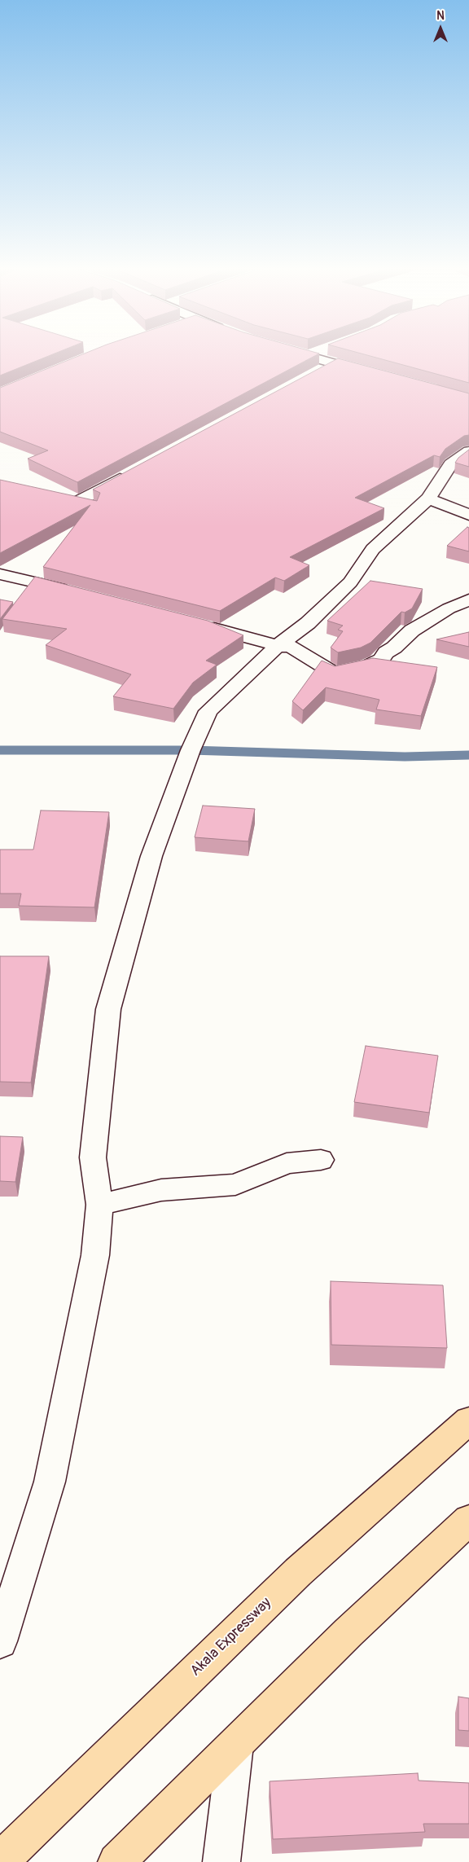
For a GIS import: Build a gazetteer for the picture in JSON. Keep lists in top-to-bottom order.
{
  "streets": {
    "main road": ["Akala Expressway"]
  },
  "north": "top"
}
